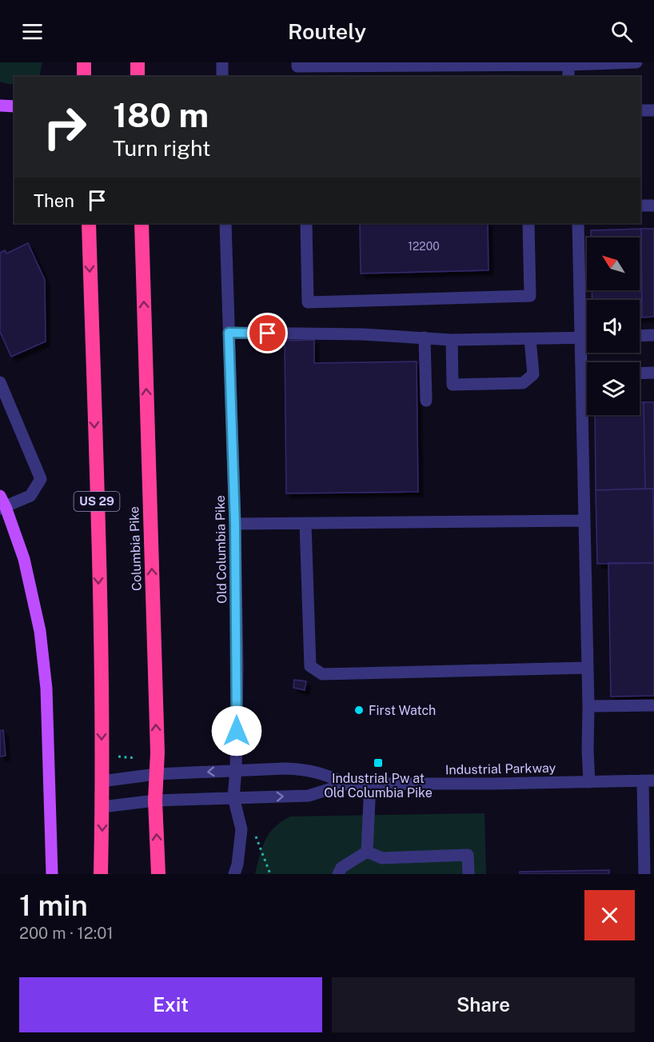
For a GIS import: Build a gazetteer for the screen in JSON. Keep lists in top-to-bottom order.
{
  "streets": {
    "highway": ["US 29", "Columbia Pike"],
    "street": ["Old Columbia Pike", "Industrial Parkway"]
  },
  "crossings": [
    ["US 29", "Industrial Parkway"],
    ["Columbia Pike", "Industrial Parkway"],
    ["Old Columbia Pike", "Industrial Parkway"]
  ],
  "places": {
    "other": ["First Watch"],
    "transit": ["Industrial Pw at Old Columbia Pike"]
  },
  "house_numbers": ["12200"],
  "north": "top left",
  "page": {
    "header": "Routely",
    "turn": ["180 m", "Turn right"],
    "then": "Then",
    "heading": ["1 min", "200 m · 12:01"],
    "buttons": ["Exit", "Share"]
  }
}
